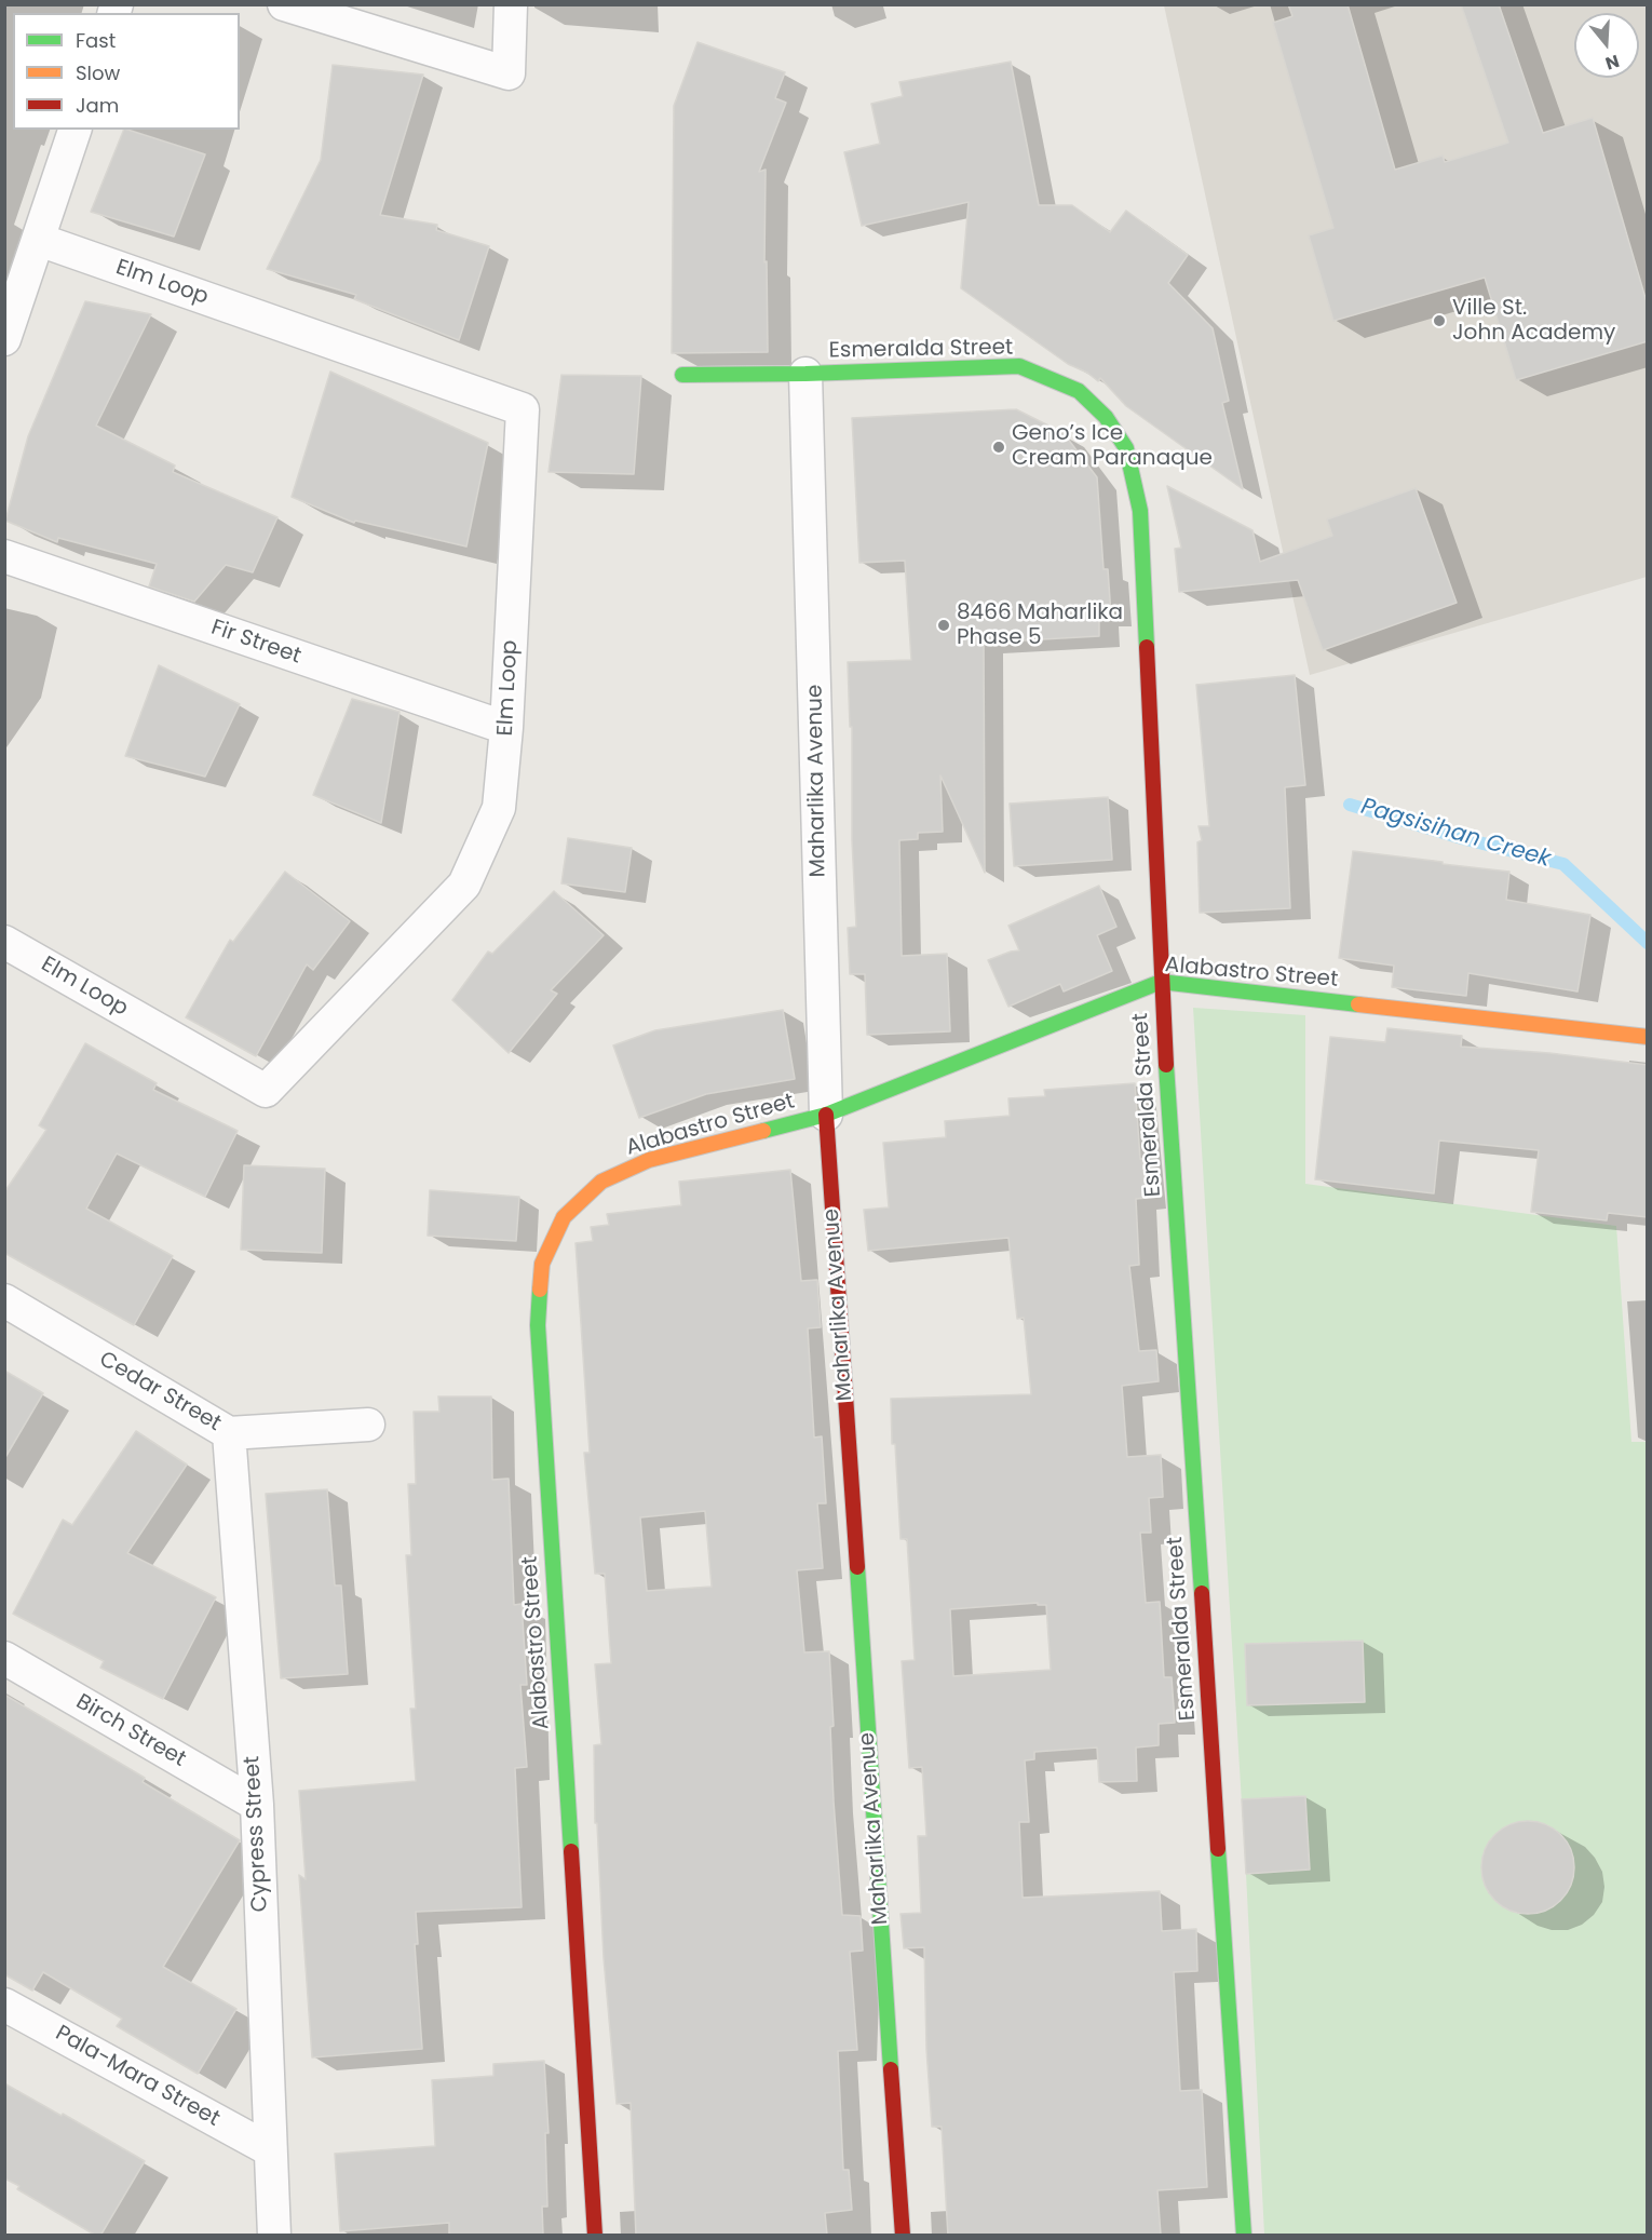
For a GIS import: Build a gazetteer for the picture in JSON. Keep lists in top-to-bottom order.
{
  "streets": {
    "street": [
      "Elm Loop",
      "Esmeralda Street",
      "Fir Street",
      "Maharlika Avenue",
      "Alabastro Street",
      "Cedar Street",
      "Birch Street",
      "Cypress Street",
      "Pala-Mara Street"
    ]
  },
  "crossings": [
    ["Elm Loop", "Fir Street"],
    ["Esmeralda Street", "Maharlika Avenue"],
    ["Esmeralda Street", "Alabastro Street"],
    ["Maharlika Avenue", "Alabastro Street"],
    ["Cedar Street", "Cypress Street"],
    ["Birch Street", "Cypress Street"],
    ["Cypress Street", "Pala-Mara Street"]
  ],
  "water": ["Pagsisihan Creek"],
  "places": ["Ville St. John Academy", "Geno’s Ice Cream Paranaque", "8466 Maharlika Phase 5"],
  "legend": ["Fast", "Slow", "Jam"],
  "north": "bottom"
}
